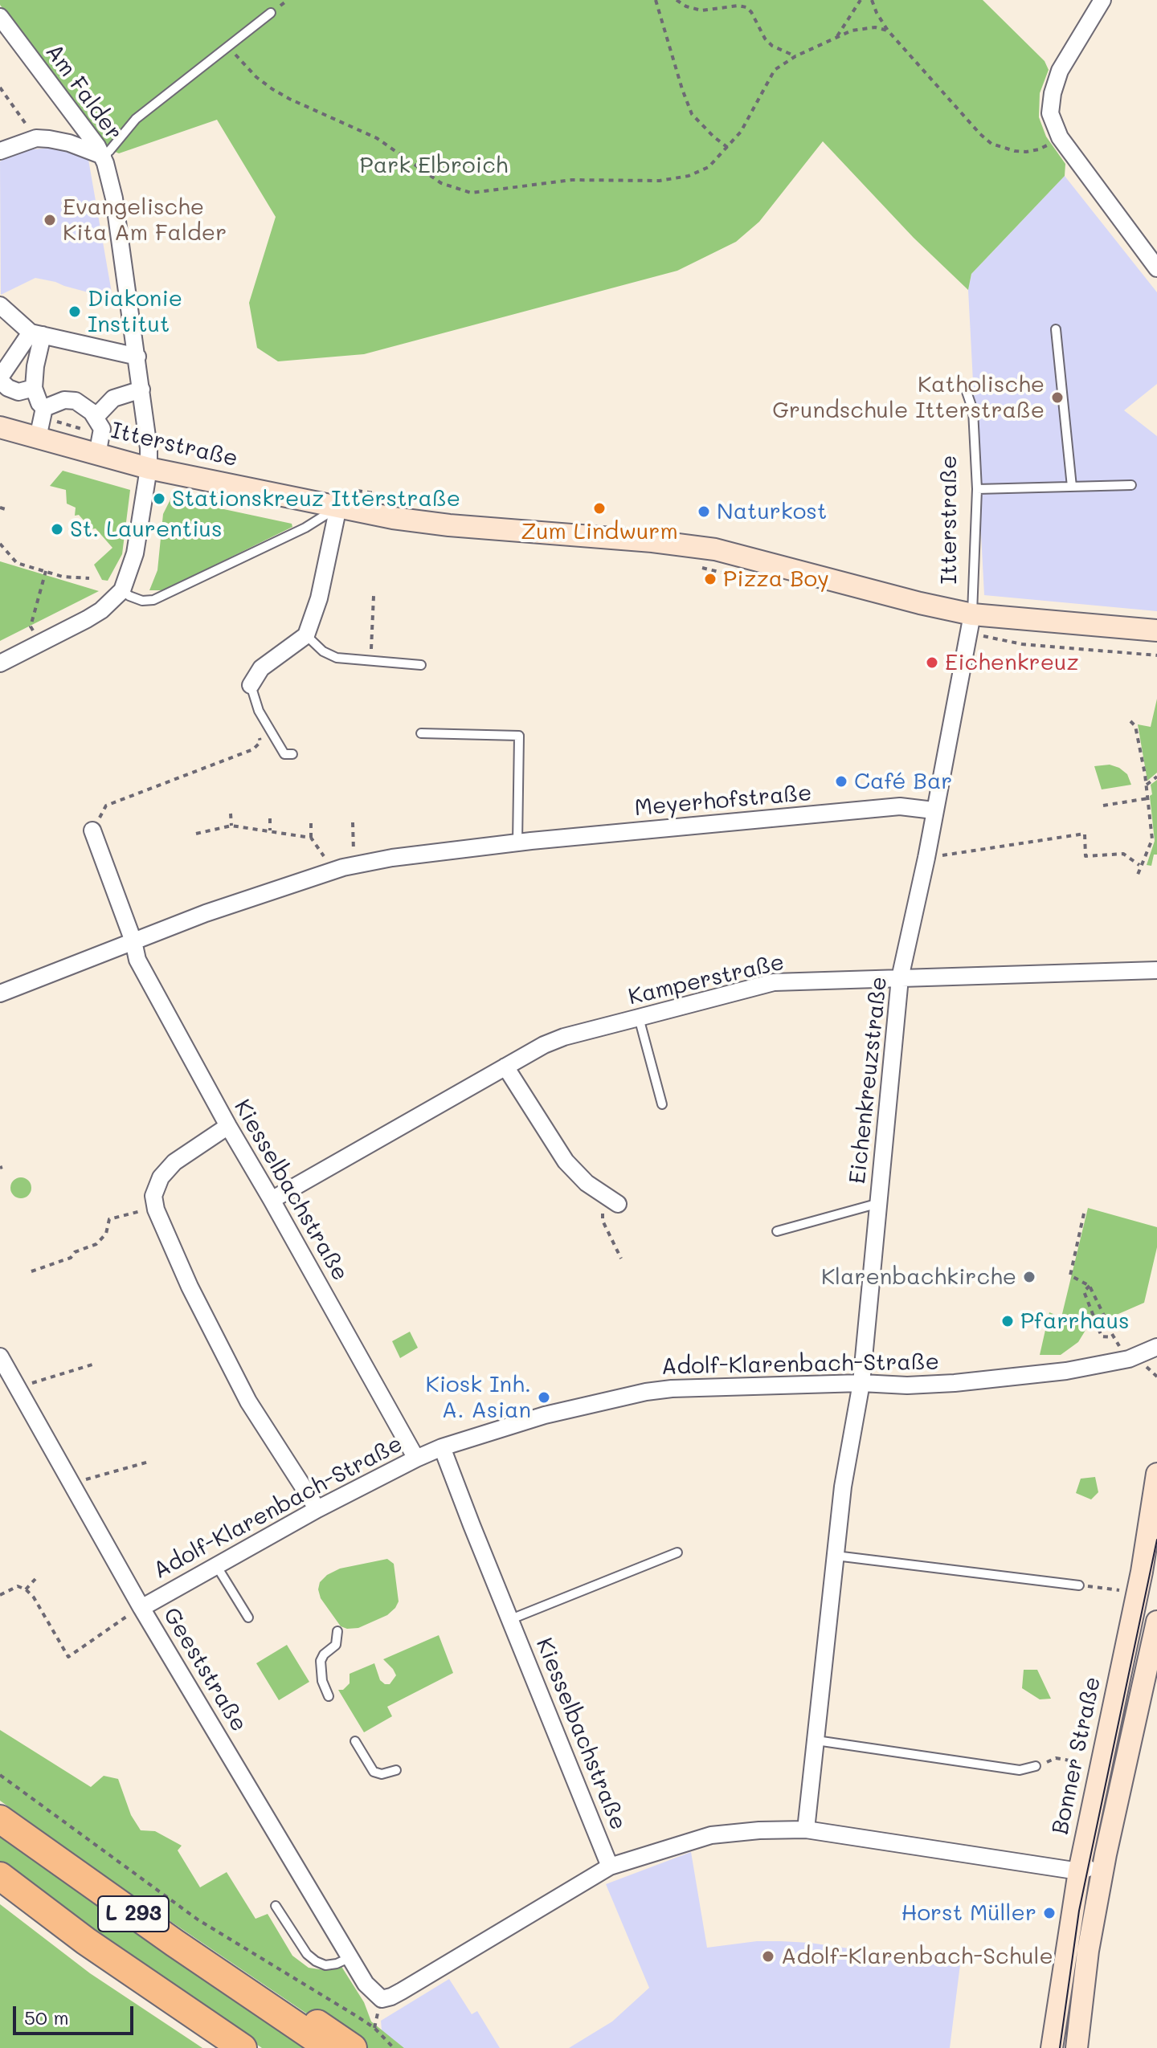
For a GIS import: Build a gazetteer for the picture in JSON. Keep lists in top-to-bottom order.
{
  "streets": {
    "highway": ["L 293"],
    "street": [
      "Am Falder",
      "Itterstraße",
      "Meyerhofstraße",
      "Kamperstraße",
      "Eichenkreuzstraße",
      "Kiesselbachstraße",
      "Adolf-Klarenbach-Straße",
      "Geeststraße",
      "Bonner Straße"
    ]
  },
  "crossings": [
    ["Am Falder", "Itterstraße"],
    ["Itterstraße", "Eichenkreuzstraße"],
    ["Meyerhofstraße", "Eichenkreuzstraße"],
    ["Meyerhofstraße", "Kiesselbachstraße"],
    ["Kamperstraße", "Eichenkreuzstraße"],
    ["Kamperstraße", "Kiesselbachstraße"],
    ["Eichenkreuzstraße", "Adolf-Klarenbach-Straße"],
    ["Kiesselbachstraße", "Adolf-Klarenbach-Straße"],
    ["Kiesselbachstraße", "Geeststraße"],
    ["Adolf-Klarenbach-Straße", "Geeststraße"]
  ],
  "parks": ["Park Elbroich"],
  "places": [
    "Evangelische Kita Am Falder",
    "Diakonie Institut",
    "Katholische Grundschule Itterstraße",
    "Stationskreuz Itterstraße",
    "Zum Lindwurm",
    "Naturkost",
    "St. Laurentius",
    "Pizza Boy",
    "Eichenkreuz",
    "Café Bar",
    "Klarenbachkirche",
    "Pfarrhaus",
    "Kiosk Inh. A. Asian",
    "Horst Müller",
    "Adolf-Klarenbach-Schule"
  ],
  "scale_bar": "50 m"
}
